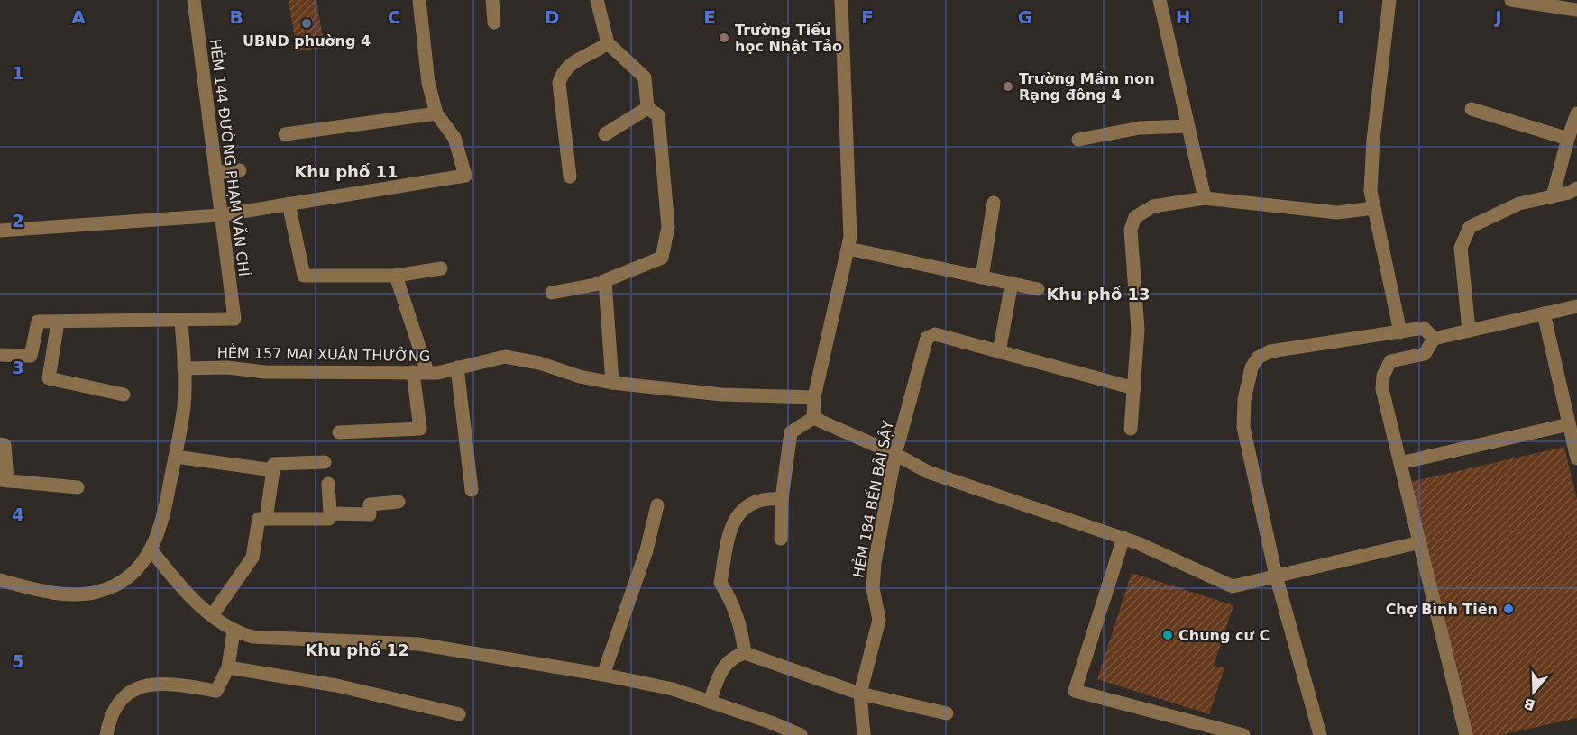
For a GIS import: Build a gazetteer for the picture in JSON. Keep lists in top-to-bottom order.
{
  "streets": {
    "street": ["HẺM 144 ĐƯỜNG PHẠM VĂN CHÍ", "HẺM 157 MAI XUÂN THƯỞNG", "HẺM 184 BẾN BÃI SẬY"]
  },
  "districts": ["Khu phố 11", "Khu phố 13", "Khu phố 12"],
  "places": [
    "UBND phường 4",
    "Trường Tiểu học Nhật Tảo",
    "Trường Mầm non Rạng đông 4",
    "Chợ Bình Tiên",
    "Chung cư C"
  ],
  "north": "bottom",
  "grid": {
    "columns": [
      "A",
      "B",
      "C",
      "D",
      "E",
      "F",
      "G",
      "H",
      "I",
      "J"
    ],
    "rows": [
      "1",
      "2",
      "3",
      "4",
      "5"
    ]
  }
}
